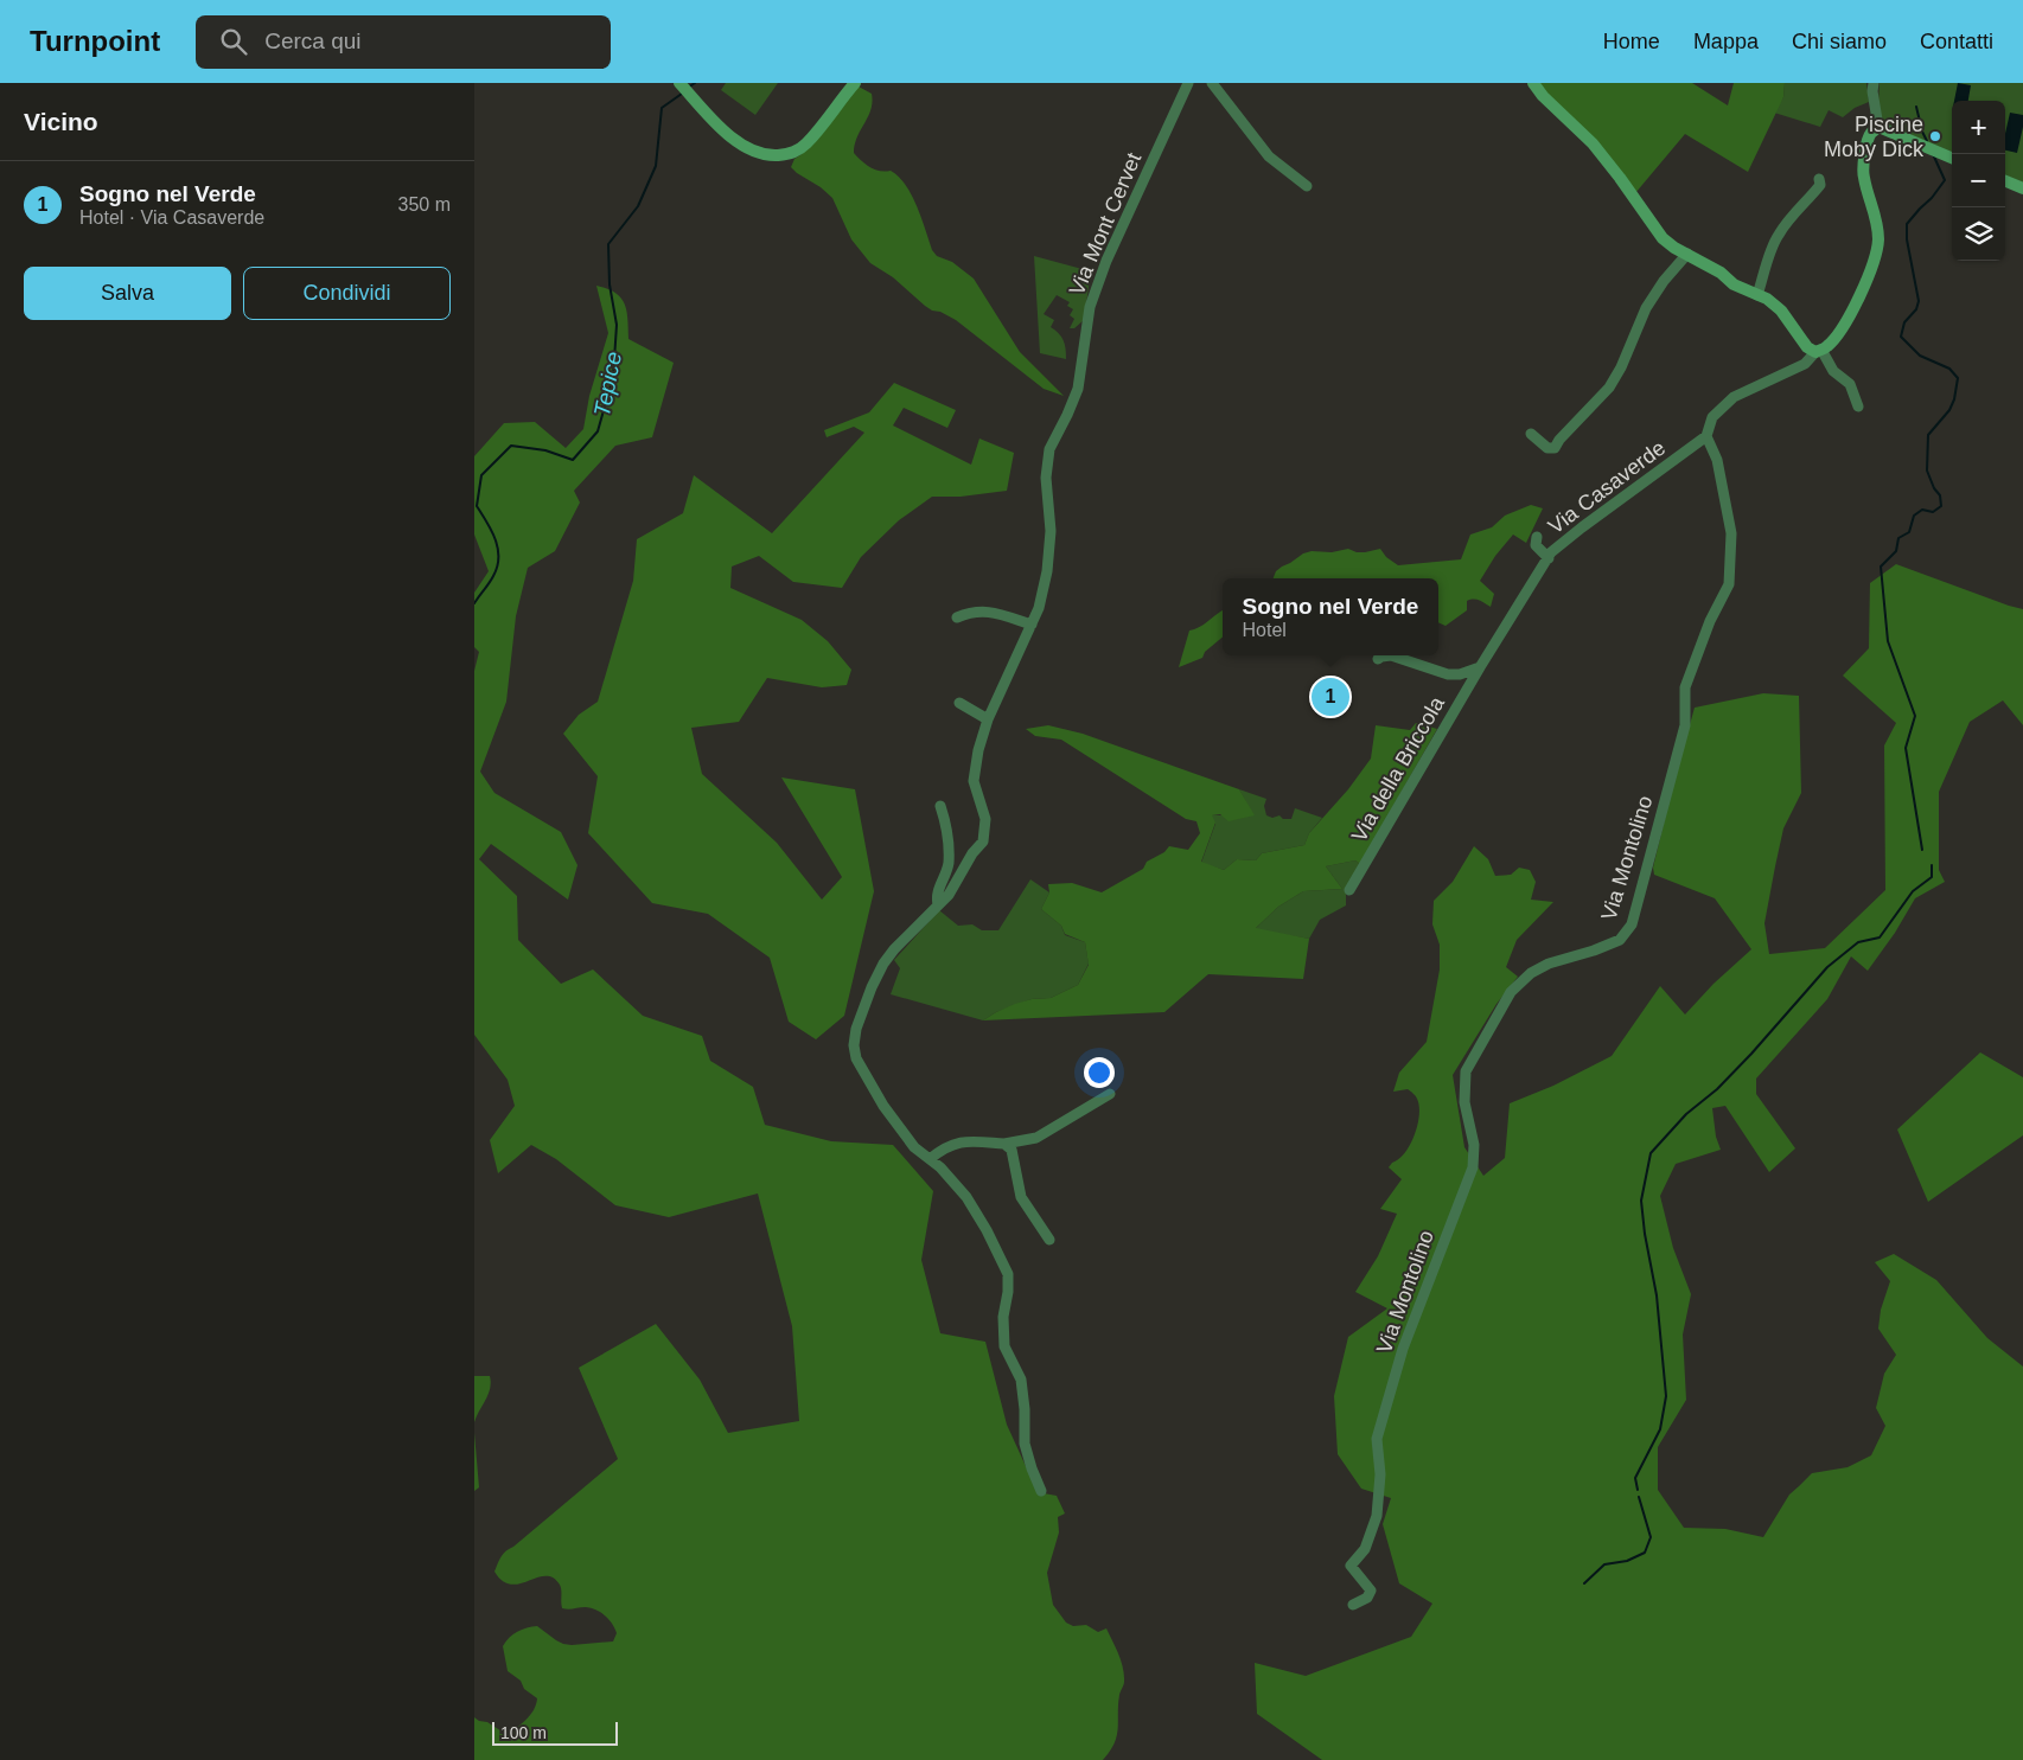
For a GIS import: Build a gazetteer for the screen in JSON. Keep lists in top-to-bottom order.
{
  "streets": {
    "street": [
      "Via Mont Cervet",
      "Via Casaverde",
      "Via della Briccola",
      "Via Montolino"
    ]
  },
  "crossings": [
    ["Via Casaverde", "Via della Briccola"],
    ["Via Casaverde", "Via Montolino"]
  ],
  "water": ["Tepice"],
  "places": ["Piscine Moby Dick"],
  "scale_bar": "100 m",
  "page": {
    "header": "Turnpoint",
    "search": "Cerca qui",
    "nav": [
      "Home",
      "Mappa",
      "Chi siamo",
      "Contatti"
    ],
    "heading": "Vicino",
    "map_buttons": ["+", "−"],
    "list": [
      {
        "mark": "1",
        "name": "Sogno nel Verde",
        "note": "Hotel · Via Casaverde",
        "value": "350 m"
      }
    ],
    "buttons": ["Salva", "Condividi"],
    "popup": ["Sogno nel Verde", "Hotel"],
    "pins": "1",
    "scale": "100 m"
  }
}
